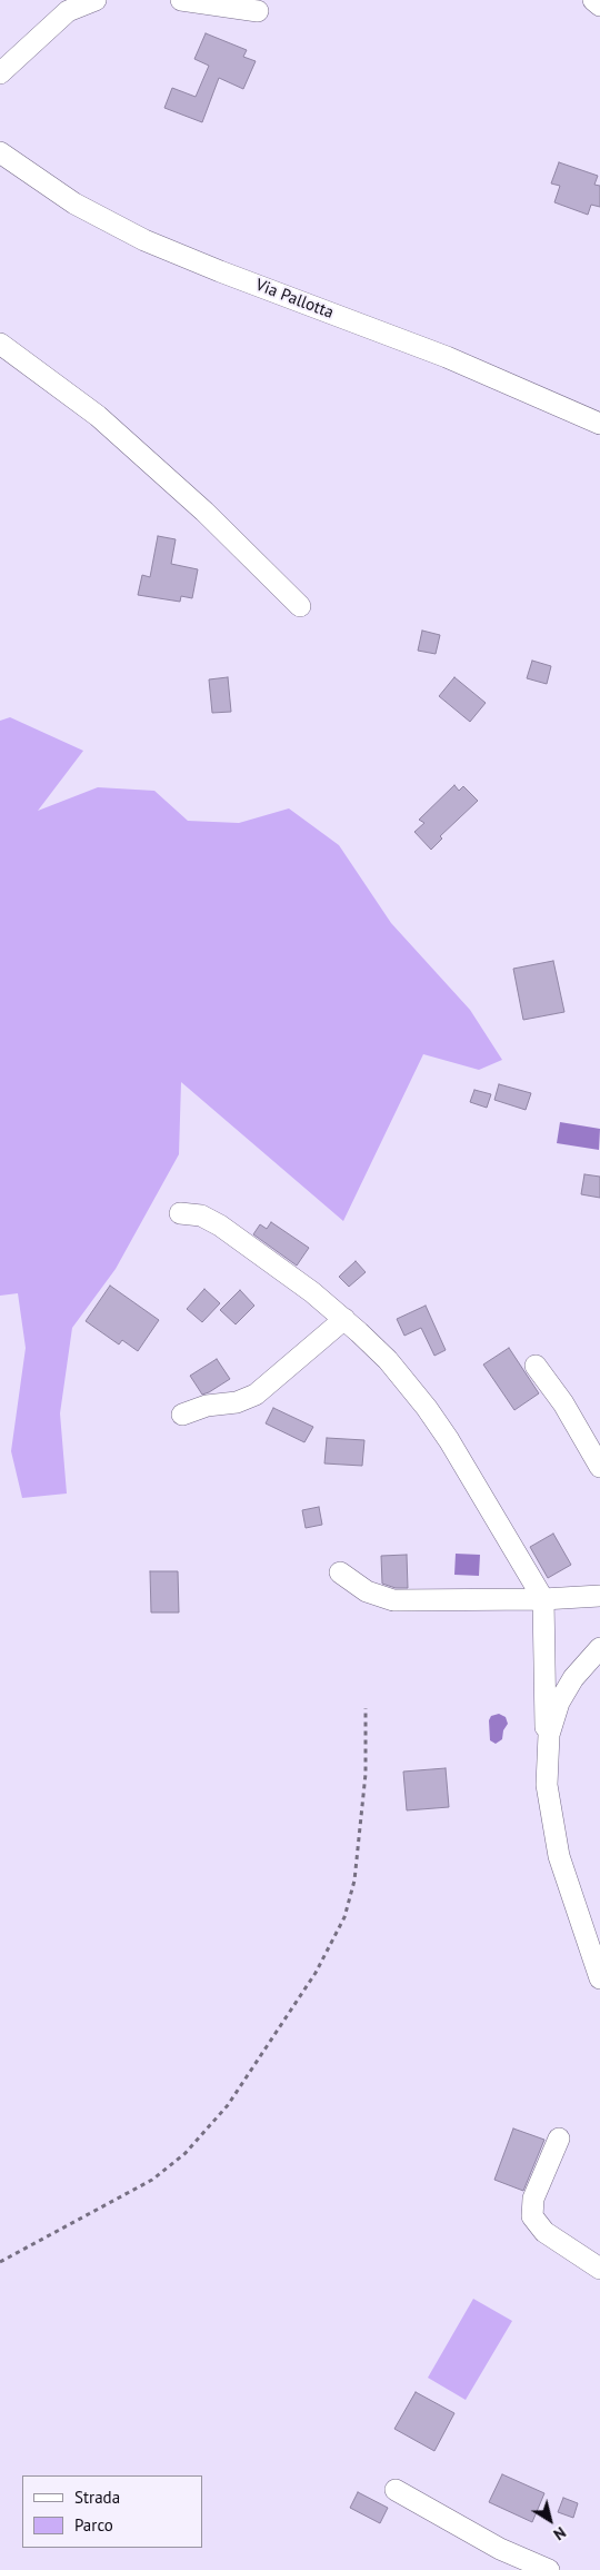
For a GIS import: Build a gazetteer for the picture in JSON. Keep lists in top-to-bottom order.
{
  "streets": {
    "street": ["Via Pallotta"]
  },
  "legend": ["Strada", "Parco"],
  "north": "bottom right"
}
